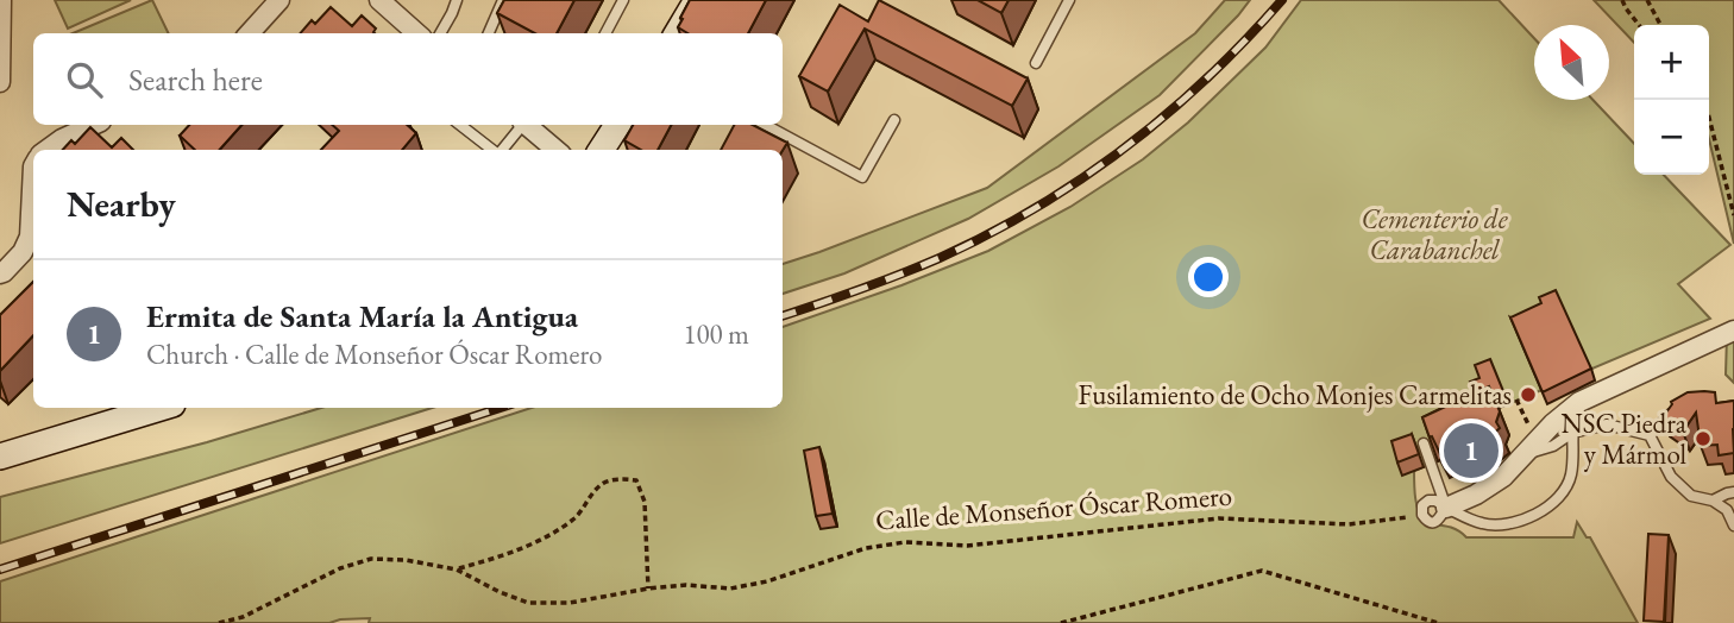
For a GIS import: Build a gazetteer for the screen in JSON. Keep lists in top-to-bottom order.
{
  "streets": {
    "path": ["Calle de Monseñor Óscar Romero"]
  },
  "parks": ["Cementerio de Carabanchel"],
  "places": ["Fusilamiento de Ocho Monjes Carmelitas", "NSC Piedra y Mármol"],
  "north": "top left",
  "page": {
    "map_buttons": ["+", "−"],
    "search": "Search here",
    "heading": "Nearby",
    "list": [
      {
        "mark": "1",
        "name": "Ermita de Santa María la Antigua",
        "note": "Church · Calle de Monseñor Óscar Romero",
        "value": "100 m"
      }
    ],
    "pins": "1"
  }
}
